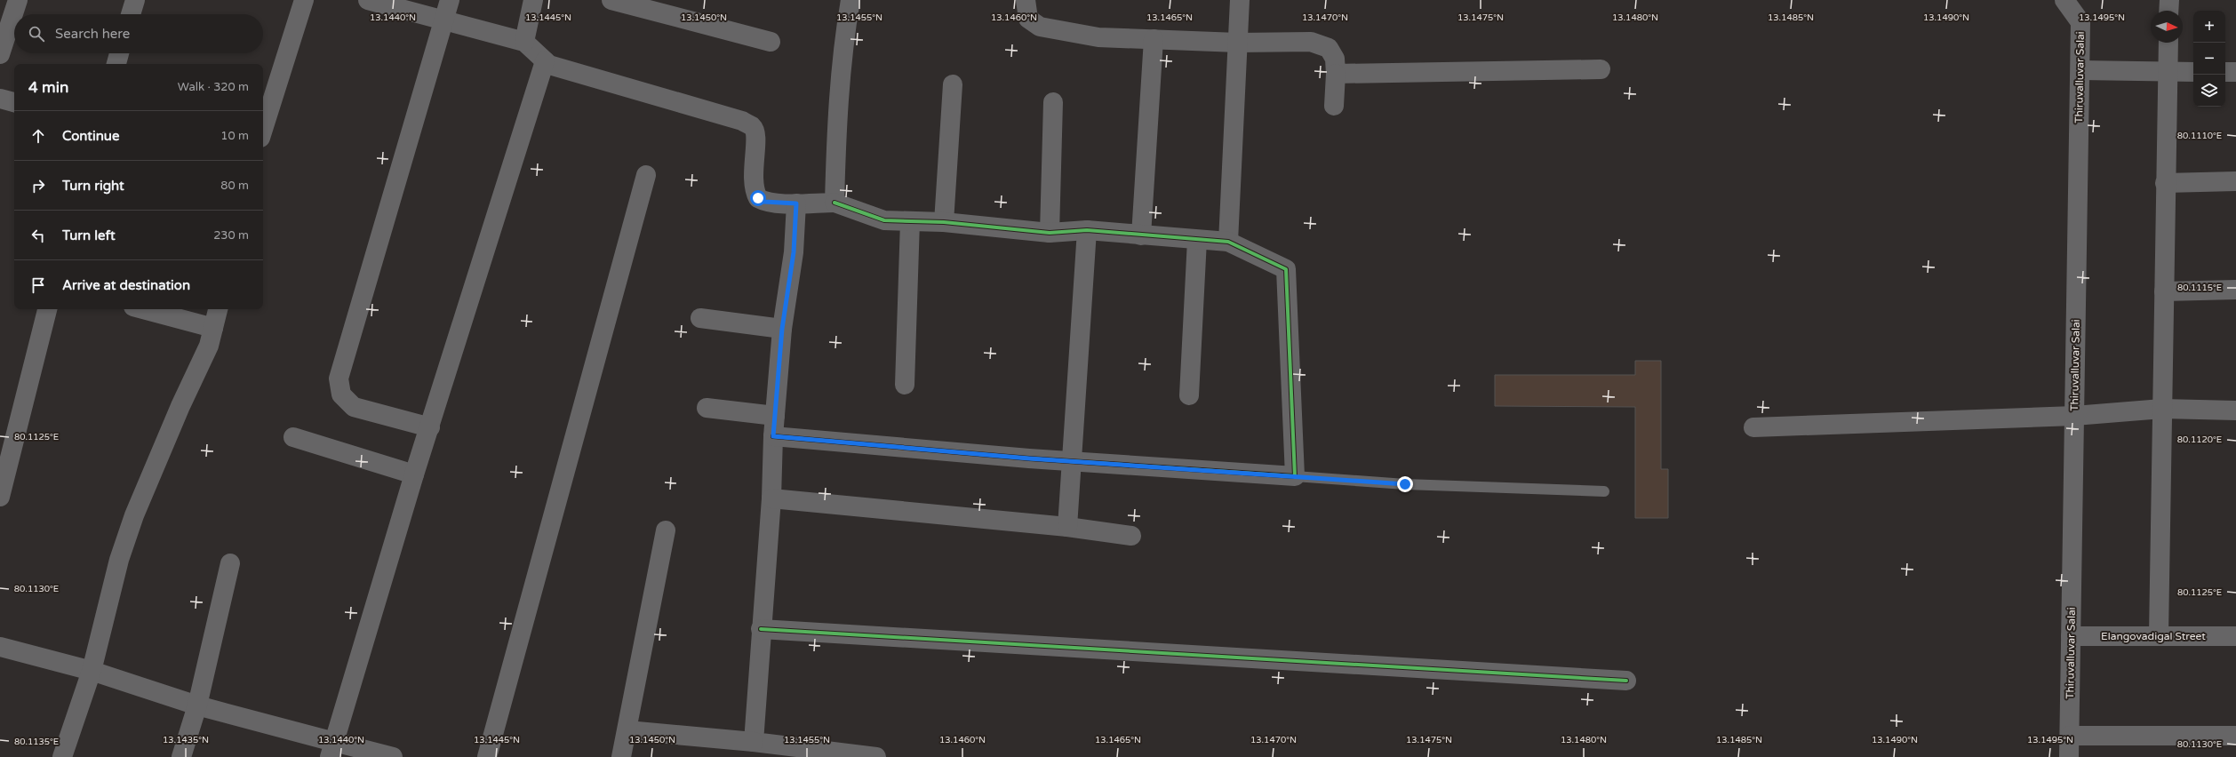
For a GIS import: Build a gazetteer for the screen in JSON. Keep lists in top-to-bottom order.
{
  "streets": {
    "street": ["Thiruvalluvar Salai", "Elangovadigal Street"]
  },
  "crossings": [
    ["Thiruvalluvar Salai", "Elangovadigal Street"]
  ],
  "north": "right",
  "page": {
    "map_buttons": ["+", "−"],
    "search": "Search here",
    "heading": ["4 min", "Walk · 320 m"],
    "list": [
      ["Continue", "10 m"],
      ["Turn right", "80 m"],
      ["Turn left", "230 m"],
      "Arrive at destination"
    ]
  },
  "coordinates": [
    "13.1440°N",
    "13.1445°N",
    "13.1450°N",
    "13.1455°N",
    "13.1460°N",
    "13.1465°N",
    "13.1470°N",
    "13.1475°N",
    "13.1480°N",
    "13.1485°N",
    "13.1490°N",
    "13.1495°N",
    "80.1110°E",
    "80.1115°E",
    "80.1125°E",
    "80.1120°E",
    "80.1130°E",
    "13.1435°N",
    "80.1135°E"
  ]
}
